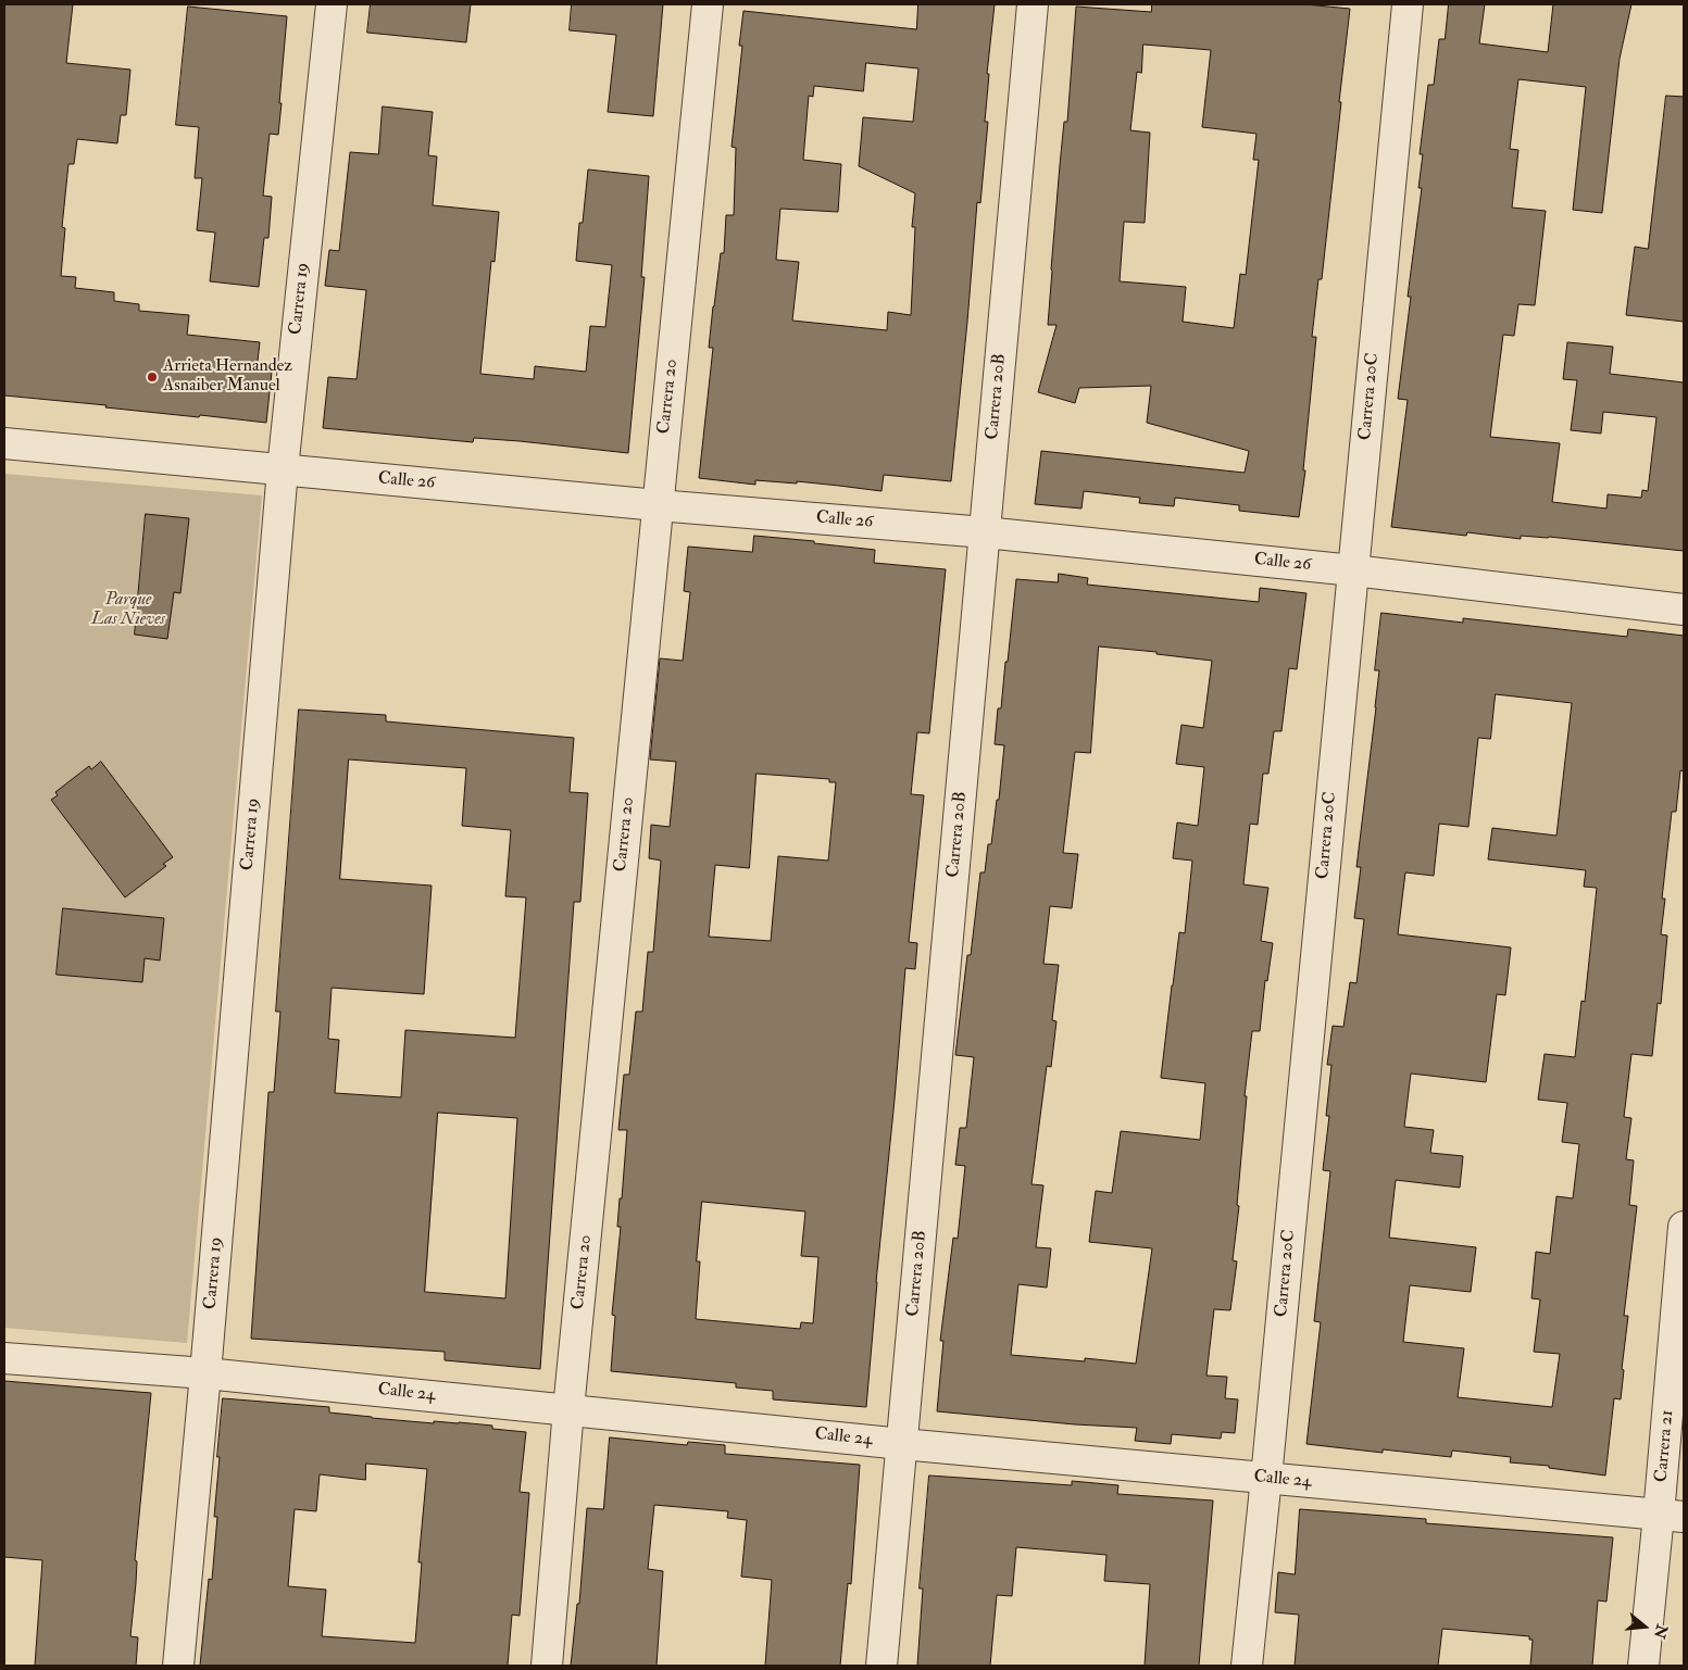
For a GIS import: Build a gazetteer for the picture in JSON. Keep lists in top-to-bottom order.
{
  "streets": {
    "street": [
      "Carrera 19",
      "Carrera 20",
      "Carrera 20B",
      "Carrera 20C",
      "Calle 26",
      "Calle 24",
      "Carrera 21"
    ]
  },
  "crossings": [
    ["Carrera 19", "Calle 26"],
    ["Carrera 19", "Calle 24"],
    ["Carrera 20", "Calle 26"],
    ["Carrera 20", "Calle 24"],
    ["Carrera 20B", "Calle 26"],
    ["Carrera 20B", "Calle 24"],
    ["Carrera 20C", "Calle 26"],
    ["Carrera 20C", "Calle 24"],
    ["Calle 24", "Carrera 21"]
  ],
  "parks": ["Parque Las Nieves"],
  "places": ["Arrieta Hernandez Asnaiber Manuel"],
  "north": "right"
}
